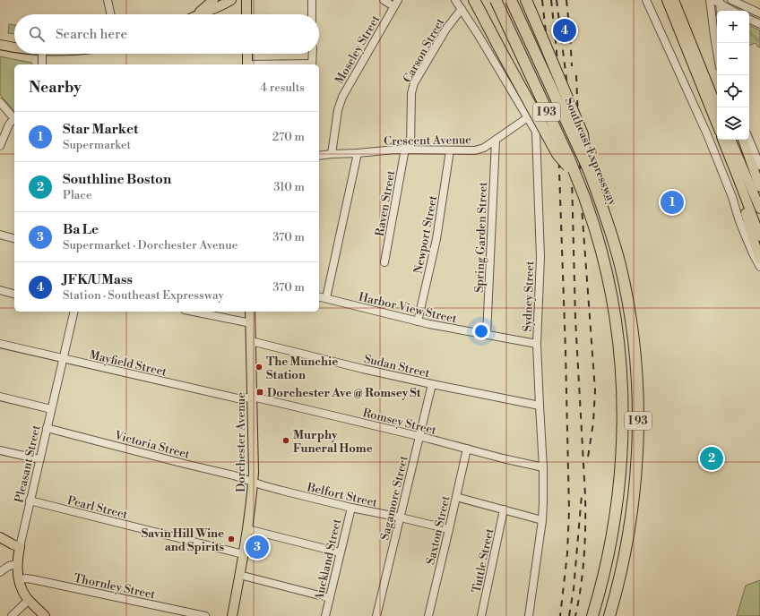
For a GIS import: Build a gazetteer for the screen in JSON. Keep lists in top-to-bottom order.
{
  "streets": {
    "highway": ["I 93", "Southeast Expressway"],
    "main road": ["Dorchester Avenue", "Pleasant Street"],
    "street": [
      "Moseley Street",
      "Carson Street",
      "Crescent Avenue",
      "Raven Street",
      "Newport Street",
      "Spring Garden Street",
      "Sydney Street",
      "Harbor View Street",
      "Mayfield Street",
      "Sudan Street",
      "Romsey Street",
      "Victoria Street",
      "Belfort Street",
      "Sagamore Street",
      "Pearl Street",
      "Saxton Street",
      "Auckland Street",
      "Tuttle Street",
      "Thornley Street"
    ]
  },
  "crossings": [
    ["Moseley Street", "Crescent Avenue"],
    ["Carson Street", "Crescent Avenue"],
    ["Carson Street", "Raven Street"],
    ["Carson Street", "Sydney Street"],
    ["Crescent Avenue", "Raven Street"],
    ["Crescent Avenue", "Newport Street"],
    ["Crescent Avenue", "Spring Garden Street"],
    ["Crescent Avenue", "Sydney Street"],
    ["Newport Street", "Harbor View Street"],
    ["Spring Garden Street", "Harbor View Street"],
    ["Sydney Street", "Harbor View Street"],
    ["Sydney Street", "Sudan Street"],
    ["Sydney Street", "Romsey Street"],
    ["Mayfield Street", "Romsey Street"],
    ["Mayfield Street", "Dorchester Avenue"],
    ["Mayfield Street", "Pleasant Street"],
    ["Sudan Street", "Dorchester Avenue"],
    ["Sudan Street", "Sagamore Street"],
    ["Romsey Street", "Dorchester Avenue"],
    ["Romsey Street", "Sagamore Street"],
    ["Romsey Street", "Saxton Street"],
    ["Dorchester Avenue", "Victoria Street"],
    ["Dorchester Avenue", "Belfort Street"],
    ["Dorchester Avenue", "Pearl Street"],
    ["Victoria Street", "Pleasant Street"],
    ["Victoria Street", "Belfort Street"],
    ["Pleasant Street", "Pearl Street"],
    ["Pleasant Street", "Thornley Street"],
    ["Belfort Street", "Sagamore Street"],
    ["Belfort Street", "Saxton Street"],
    ["Belfort Street", "Auckland Street"]
  ],
  "places": {
    "other": ["The Munchie Station", "Murphy Funeral Home", "Savin Hill Wine and Spirits"],
    "transit": ["Dorchester Ave @ Romsey St"]
  },
  "page": {
    "map_buttons": ["+", "−"],
    "search": "Search here",
    "pins": [
      "4",
      "1",
      "2",
      "3"
    ],
    "heading": ["Nearby", "4 results"],
    "list": [
      {
        "mark": "1",
        "name": "Star Market",
        "note": "Supermarket",
        "value": "270 m"
      },
      {
        "mark": "2",
        "name": "Southline Boston",
        "note": "Place",
        "value": "310 m"
      },
      {
        "mark": "3",
        "name": "Ba Le",
        "note": "Supermarket · Dorchester Avenue",
        "value": "370 m"
      },
      {
        "mark": "4",
        "name": "JFK/UMass",
        "note": "Station · Southeast Expressway",
        "value": "370 m"
      }
    ]
  }
}
